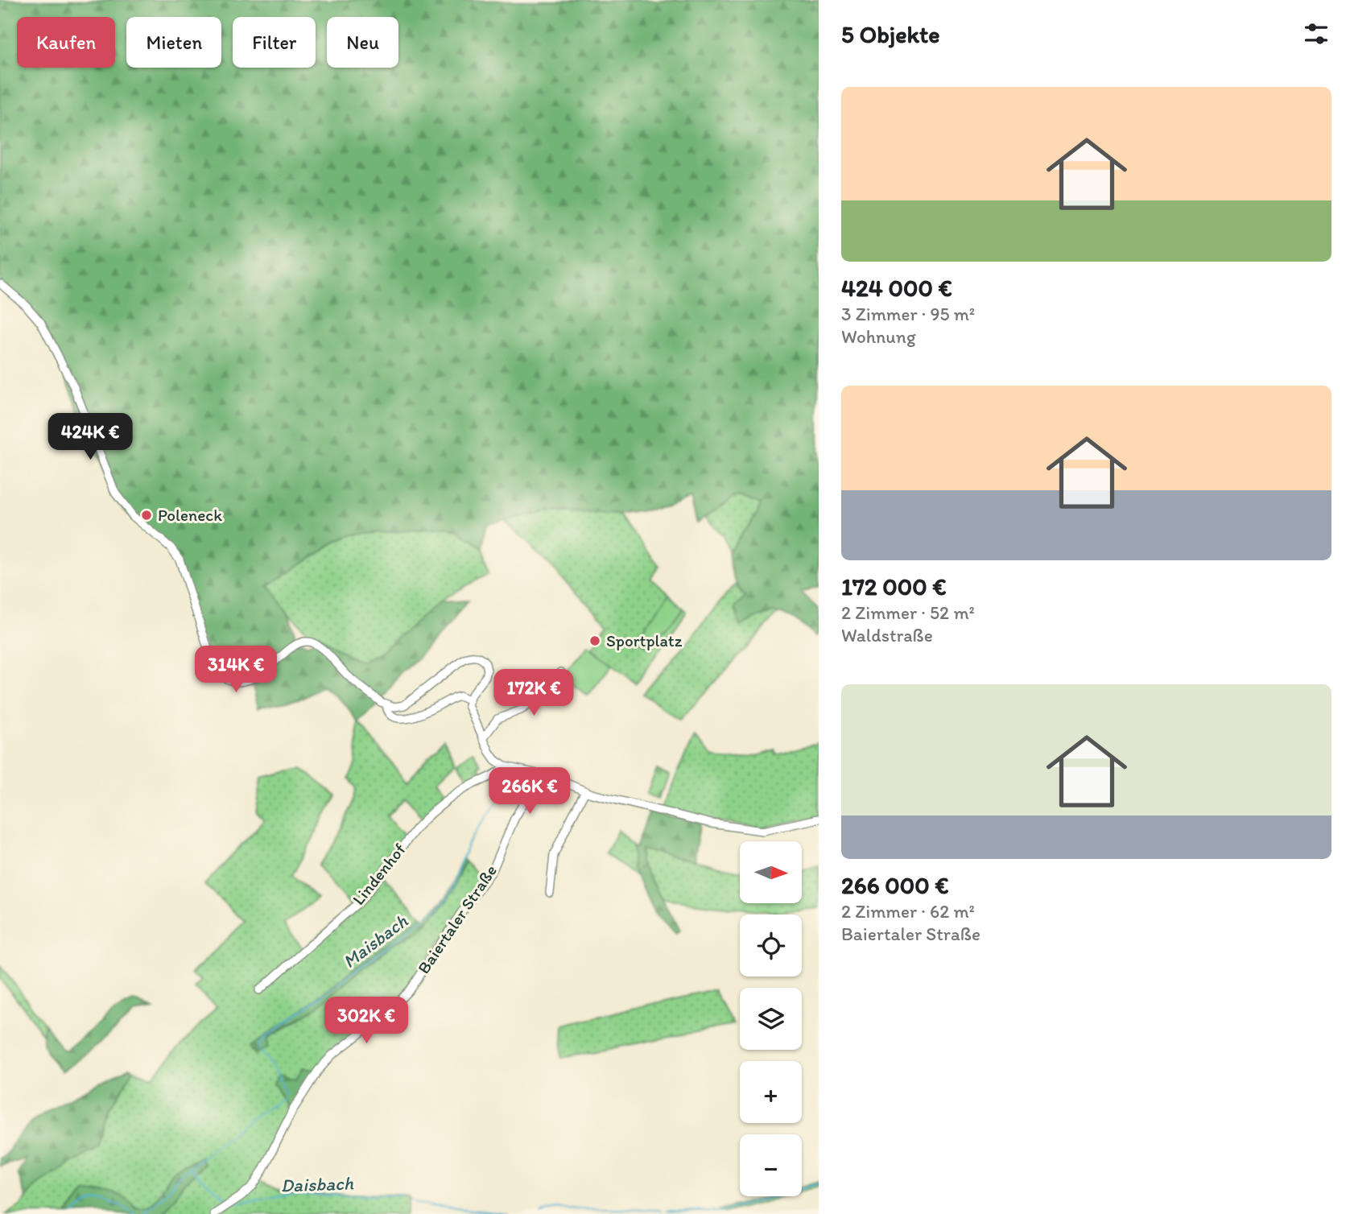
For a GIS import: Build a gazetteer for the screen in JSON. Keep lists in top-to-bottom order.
{
  "streets": {
    "street": ["Lindenhof", "Baiertaler Straße"]
  },
  "water": ["Maisbach", "Daisbach"],
  "places": ["Poleneck", "Sportplatz"],
  "north": "right",
  "page": {
    "heading": "5 Objekte",
    "chip": [
      "Kaufen",
      "Mieten",
      "Filter",
      "Neu"
    ],
    "list": [
      {
        "name": "424 000 €",
        "note": "3 Zimmer · 95 m² · Wohnung"
      },
      {
        "name": "172 000 €",
        "note": "2 Zimmer · 52 m² · Waldstraße"
      },
      {
        "name": "266 000 €",
        "note": "2 Zimmer · 62 m² · Baiertaler Straße"
      }
    ],
    "price": [
      "424K €",
      "314K €",
      "172K €",
      "266K €",
      "302K €"
    ],
    "map_buttons": ["+", "−"]
  }
}
